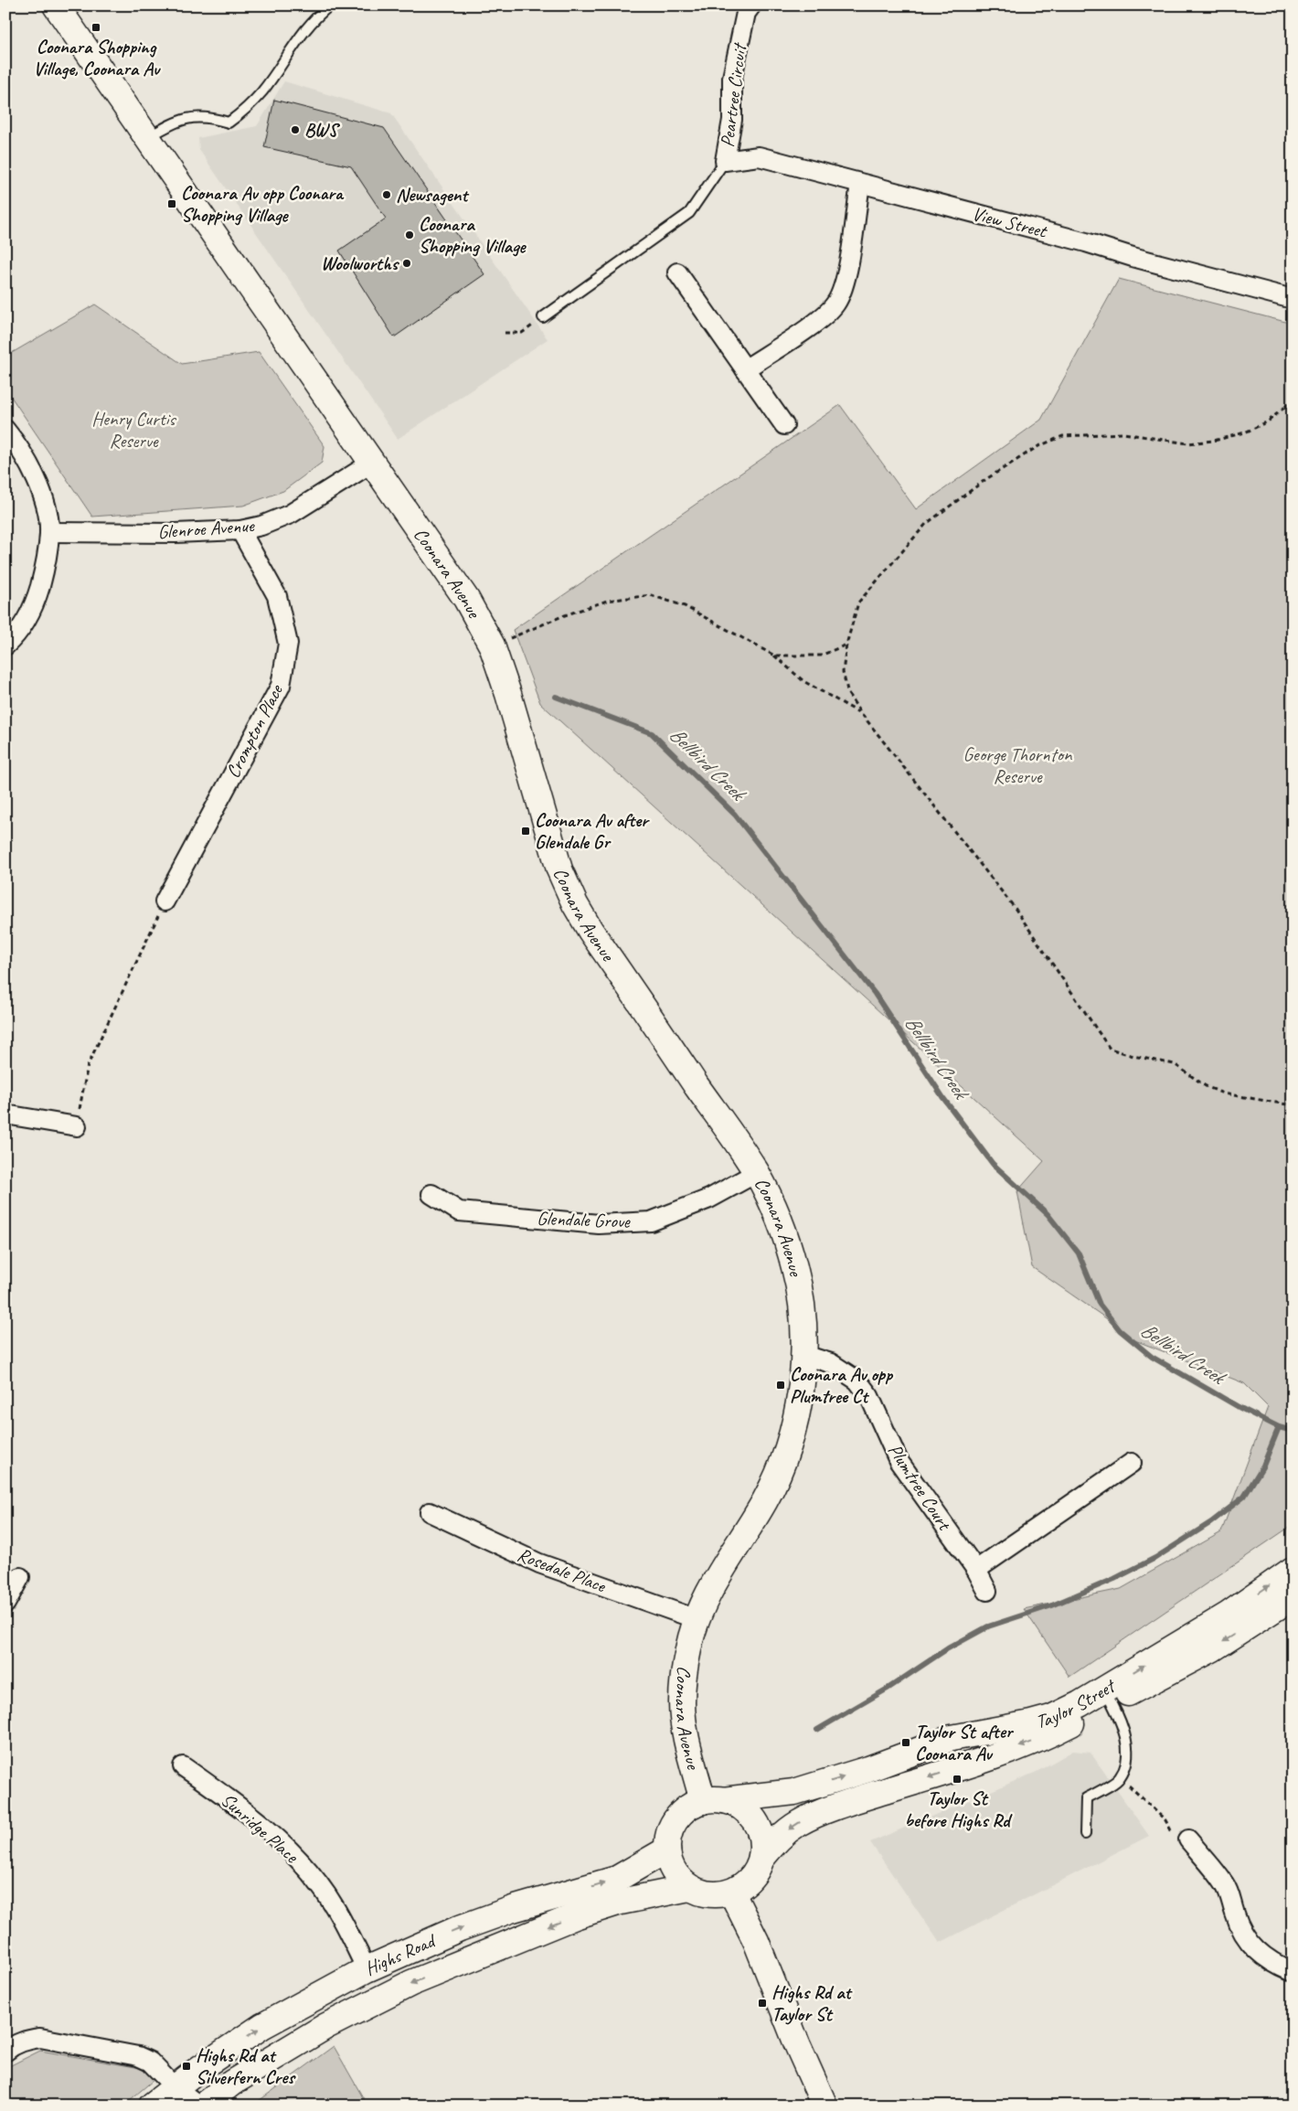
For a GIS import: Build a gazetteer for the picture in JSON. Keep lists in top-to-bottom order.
{
  "streets": {
    "street": [
      "Peartree Circuit",
      "View Street",
      "Glenroe Avenue",
      "Coonara Avenue",
      "Crompton Place",
      "Glendale Grove",
      "Plumtree Court",
      "Rosedale Place",
      "Taylor Street",
      "Sunridge Place",
      "Highs Road"
    ]
  },
  "crossings": [
    ["Peartree Circuit", "View Street"],
    ["Glenroe Avenue", "Coonara Avenue"],
    ["Glenroe Avenue", "Crompton Place"],
    ["Coonara Avenue", "Glendale Grove"],
    ["Coonara Avenue", "Plumtree Court"],
    ["Coonara Avenue", "Rosedale Place"],
    ["Coonara Avenue", "Taylor Street"],
    ["Coonara Avenue", "Highs Road"],
    ["Taylor Street", "Highs Road"],
    ["Sunridge Place", "Highs Road"]
  ],
  "water": ["Bellbird Creek"],
  "parks": ["Henry Curtis Reserve", "George Thornton Reserve"],
  "places": {
    "transit": [
      "Coonara Shopping Village, Coonara Av",
      "Coonara Av opp Coonara Shopping Village",
      "Coonara Av after Glendale Gr",
      "Coonara Av opp Plumtree Ct",
      "Taylor St after Coonara Av",
      "Taylor St before Highs Rd",
      "Highs Rd at Taylor St",
      "Highs Rd at Silverfern Cres"
    ],
    "other": [
      "BWS",
      "Newsagent",
      "Coonara Shopping Village",
      "Woolworths"
    ]
  }
}
